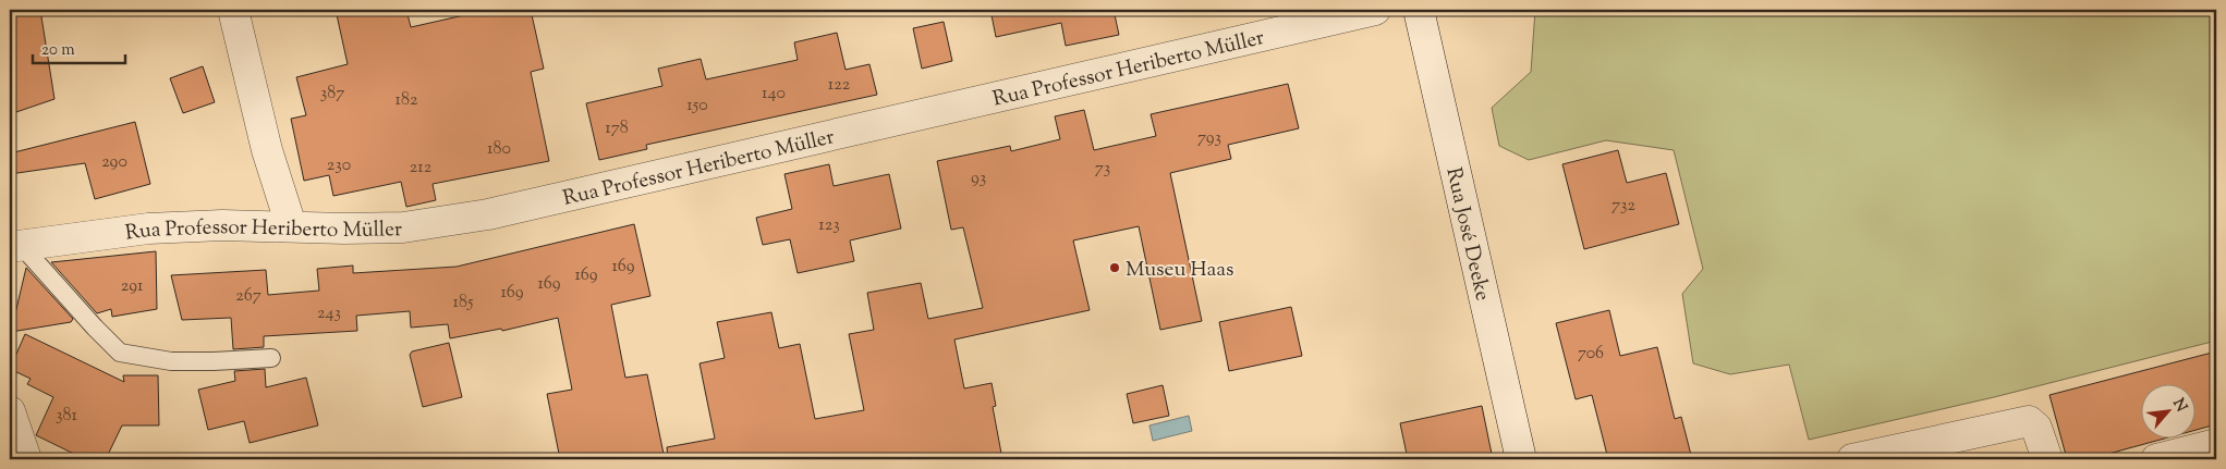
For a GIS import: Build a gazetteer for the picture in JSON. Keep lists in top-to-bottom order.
{
  "streets": {
    "street": ["Rua Professor Heriberto Müller", "Rua José Deeke"]
  },
  "places": ["Museu Haas"],
  "house_numbers": [
    "122",
    "387",
    "140",
    "182",
    "150",
    "178",
    "793",
    "180",
    "290",
    "230",
    "212",
    "73",
    "93",
    "732",
    "123",
    "169",
    "169",
    "169",
    "291",
    "169",
    "267",
    "185",
    "243",
    "706",
    "381"
  ],
  "scale_bar": "20 m",
  "north": "top right"
}
